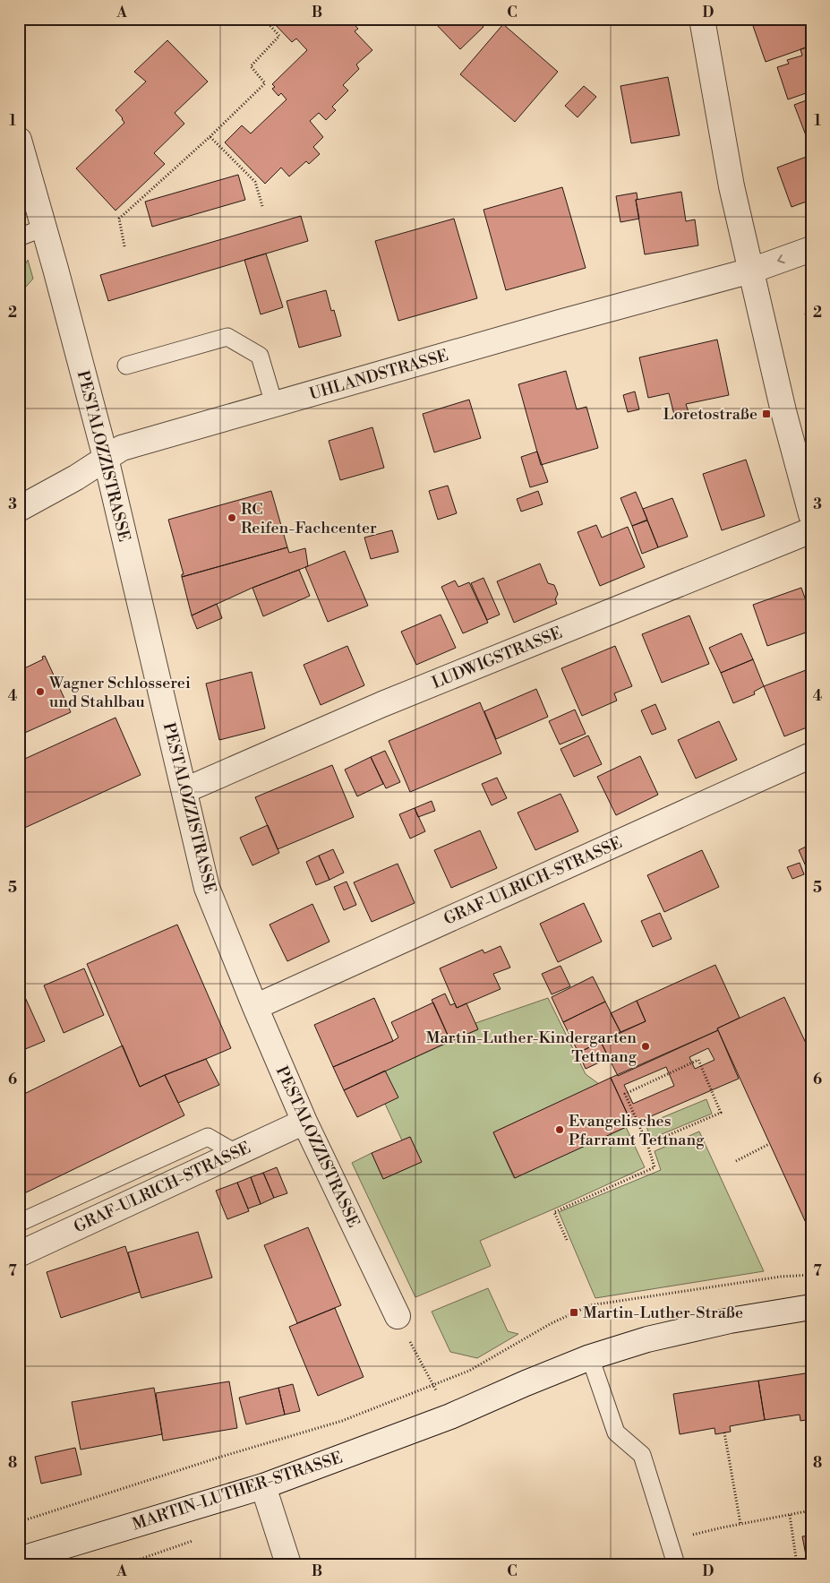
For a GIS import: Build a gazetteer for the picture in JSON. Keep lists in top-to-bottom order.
{
  "streets": {
    "street": [
      "UHLANDSTRASSE",
      "PESTALOZZISTRASSE",
      "LUDWIGSTRASSE",
      "GRAF-ULRICH-STRASSE",
      "MARTIN-LUTHER-STRASSE"
    ]
  },
  "crossings": [
    ["UHLANDSTRASSE", "PESTALOZZISTRASSE"],
    ["PESTALOZZISTRASSE", "LUDWIGSTRASSE"],
    ["PESTALOZZISTRASSE", "GRAF-ULRICH-STRASSE"]
  ],
  "places": {
    "transit": ["Loretostraße", "Martin-Luther-Straße"],
    "other": [
      "RC Reifen-Fachcenter",
      "Wagner Schlosserei und Stahlbau",
      "Martin-Luther-Kindergarten Tettnang",
      "Evangelisches Pfarramt Tettnang"
    ]
  },
  "grid": {
    "columns": [
      "A",
      "B",
      "C",
      "D"
    ],
    "rows": [
      "1",
      "2",
      "3",
      "4",
      "5",
      "6",
      "7",
      "8"
    ]
  }
}
